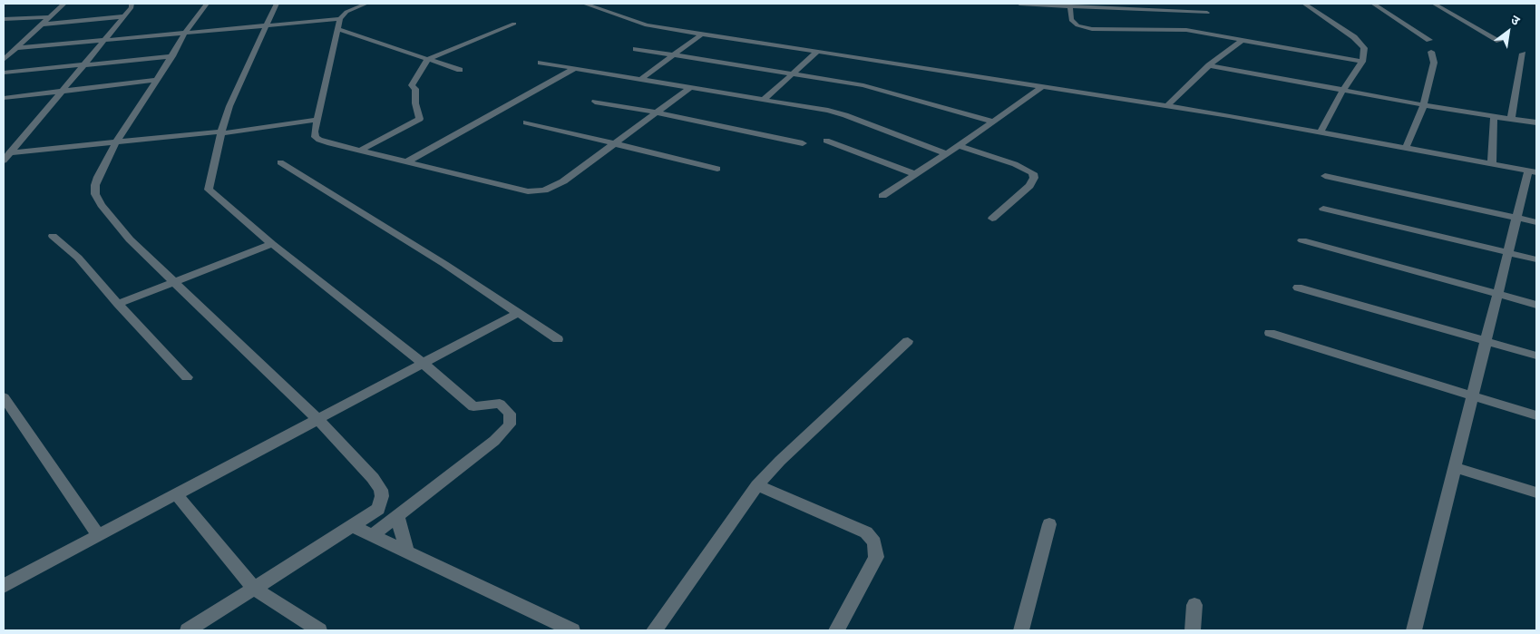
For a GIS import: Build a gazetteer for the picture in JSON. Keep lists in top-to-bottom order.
{
  "north": "top right"
}
